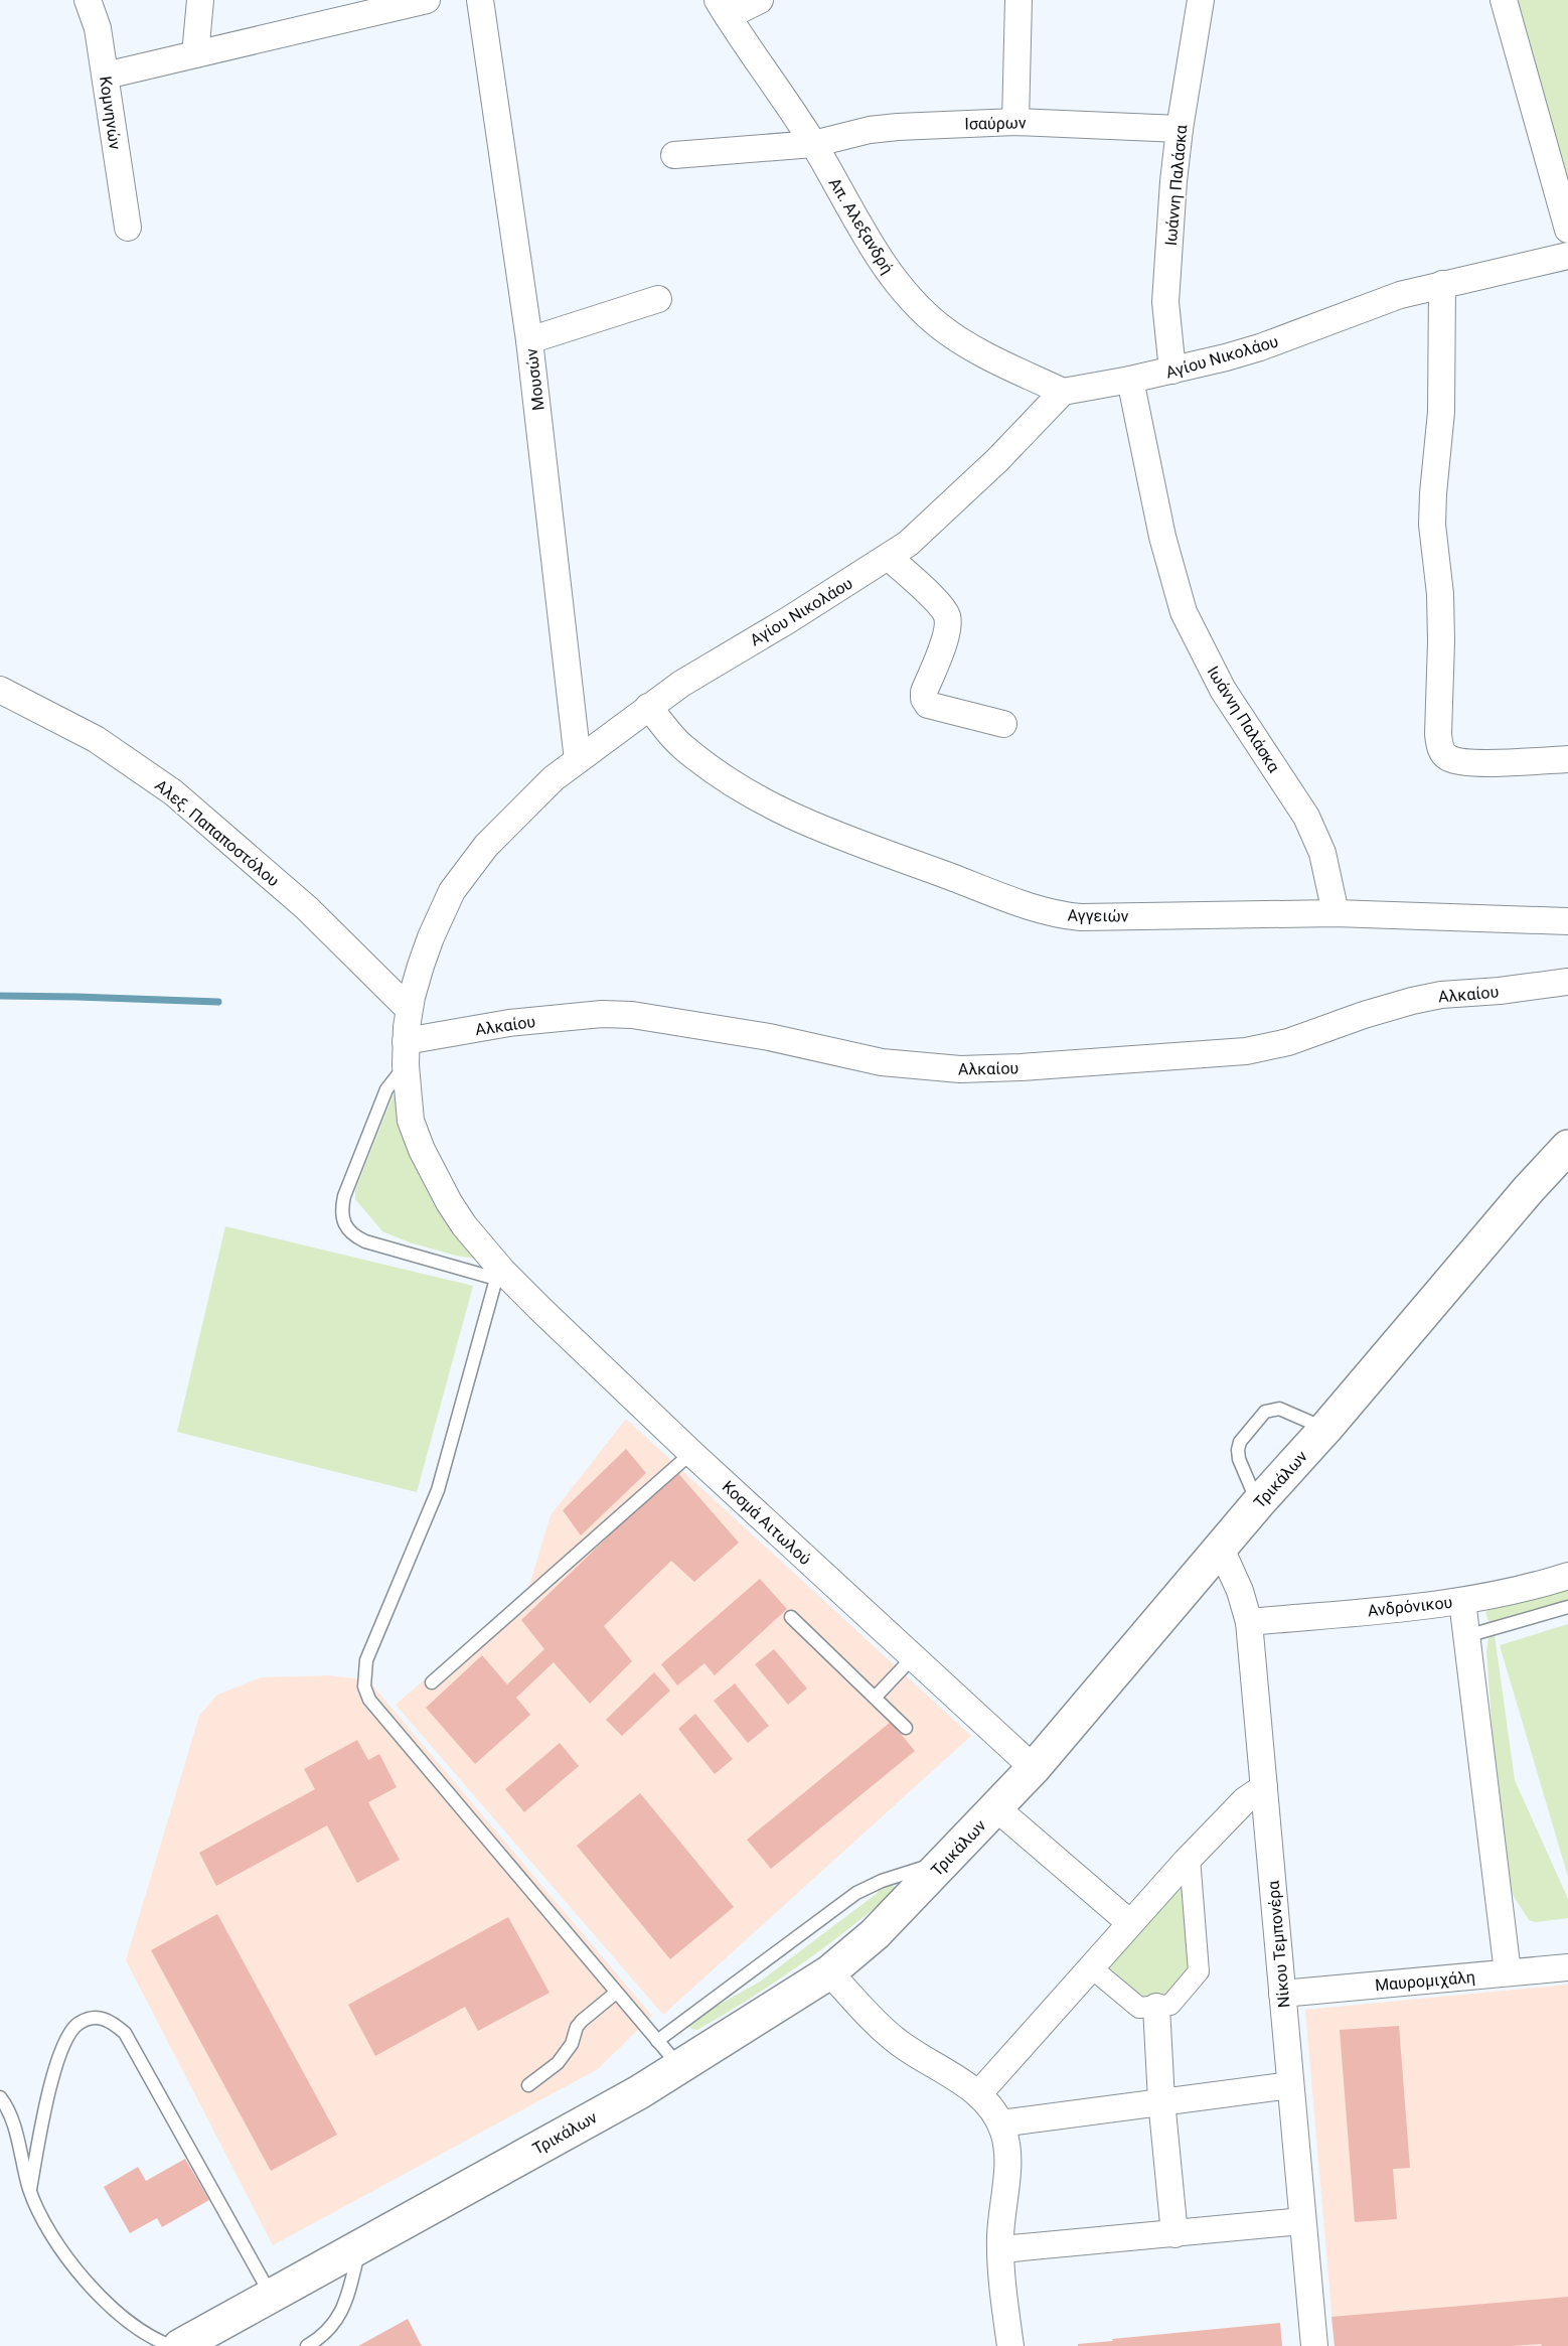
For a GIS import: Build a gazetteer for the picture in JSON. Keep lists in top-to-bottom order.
{
  "streets": {
    "main road": ["Τρικάλων"],
    "street": [
      "Κομνηνών",
      "Ισαύρων",
      "Ιωάννη Παλάσκα",
      "Απ. Αλεξανδρή",
      "Αγίου Νικολάου",
      "Μουσών",
      "Αλεξ. Παπαποστόλου",
      "Αγγειών",
      "Αλκαίου",
      "Κοσμά Αιτωλού",
      "Ανδρόνικου",
      "Νίκου Τεμπονέρα",
      "Μαυρομιχάλη"
    ]
  },
  "crossings": [
    ["Ισαύρων", "Ιωάννη Παλάσκα"],
    ["Ισαύρων", "Απ. Αλεξανδρή"],
    ["Ιωάννη Παλάσκα", "Αγίου Νικολάου"],
    ["Ιωάννη Παλάσκα", "Αγγειών"],
    ["Απ. Αλεξανδρή", "Αγίου Νικολάου"],
    ["Αγίου Νικολάου", "Μουσών"],
    ["Αγίου Νικολάου", "Αλεξ. Παπαποστόλου"],
    ["Αγίου Νικολάου", "Αγγειών"],
    ["Αγίου Νικολάου", "Αλκαίου"],
    ["Αγίου Νικολάου", "Κοσμά Αιτωλού"],
    ["Τρικάλων", "Κοσμά Αιτωλού"],
    ["Τρικάλων", "Νίκου Τεμπονέρα"],
    ["Ανδρόνικου", "Νίκου Τεμπονέρα"],
    ["Νίκου Τεμπονέρα", "Μαυρομιχάλη"]
  ]
}
